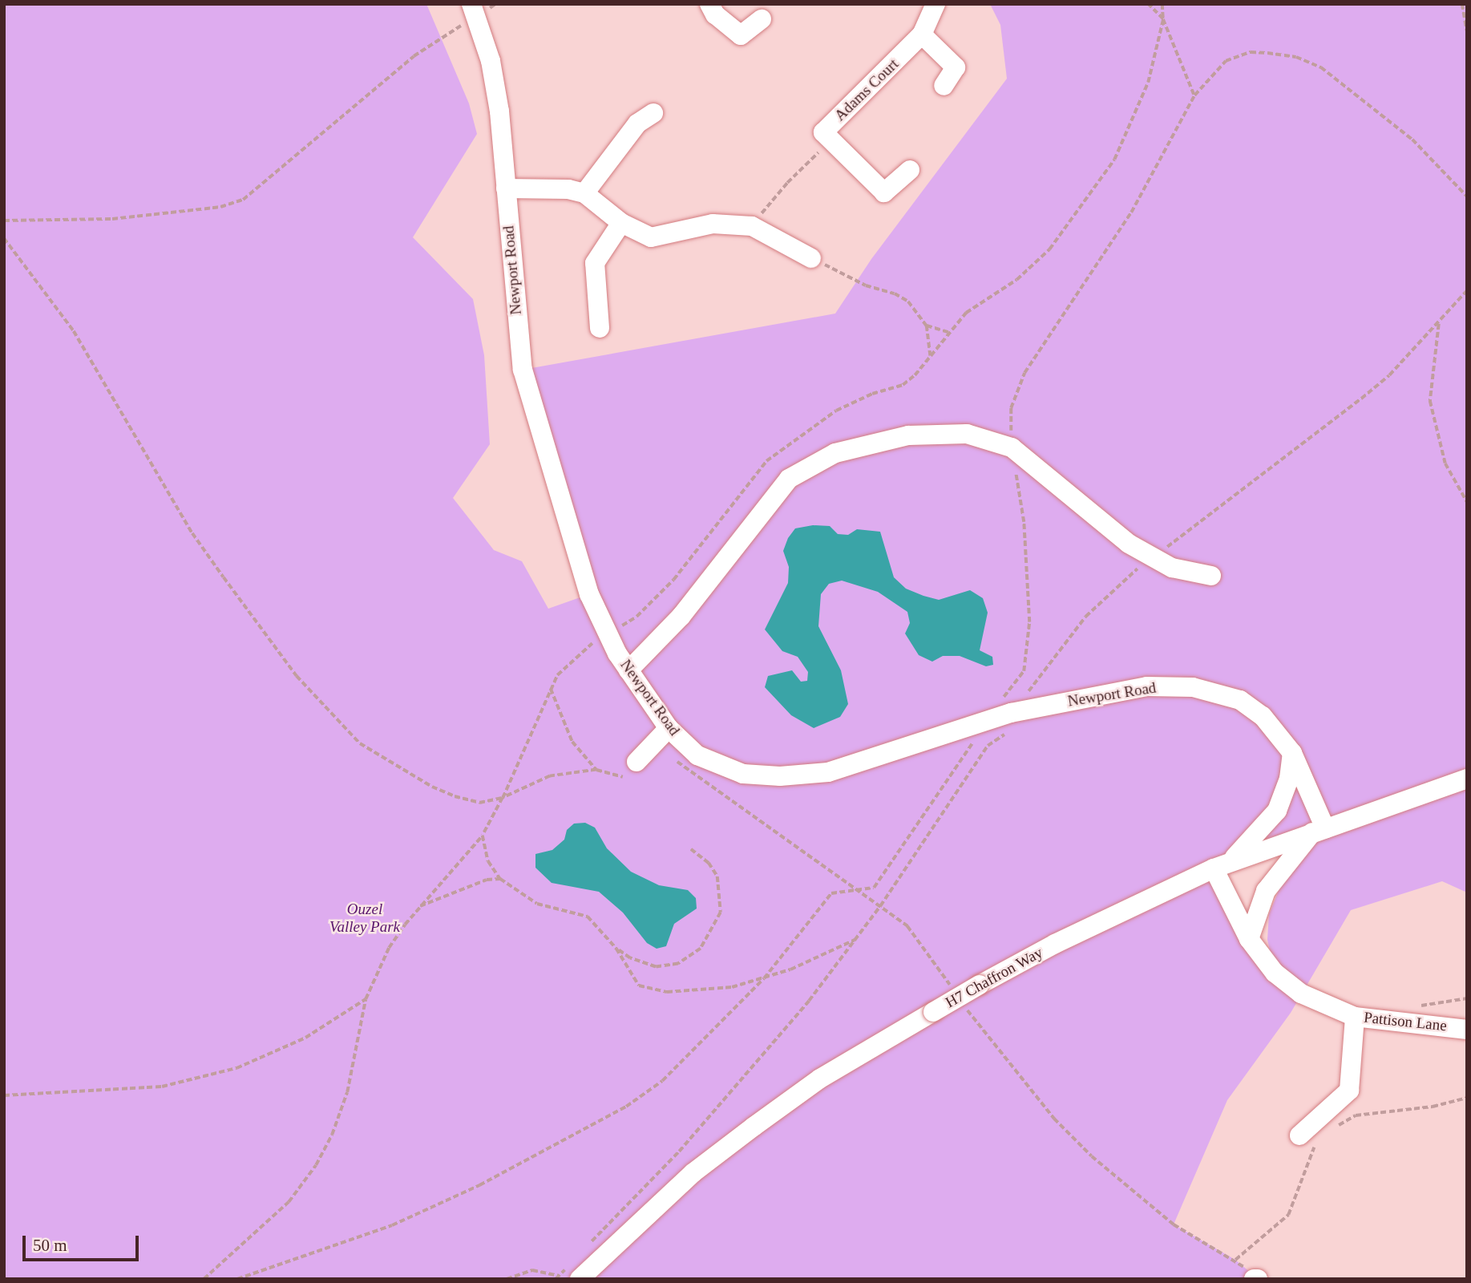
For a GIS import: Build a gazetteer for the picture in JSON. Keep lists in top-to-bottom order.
{
  "streets": {
    "street": [
      "Adams Court",
      "Newport Road",
      "H7 Chaffron Way",
      "Pattison Lane"
    ]
  },
  "crossings": [
    ["Newport Road", "H7 Chaffron Way"],
    ["H7 Chaffron Way", "Pattison Lane"]
  ],
  "parks": ["Ouzel Valley Park"],
  "scale_bar": "50 m"
}
